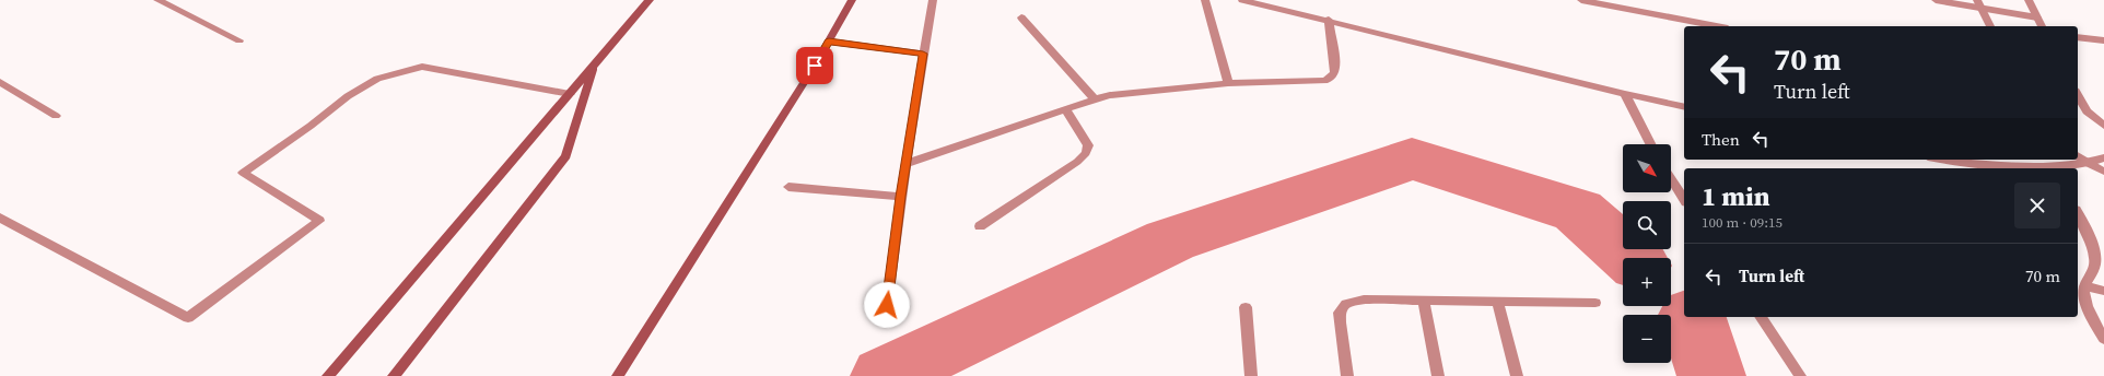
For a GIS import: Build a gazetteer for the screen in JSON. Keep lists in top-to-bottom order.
{
  "north": "bottom right",
  "page": {
    "turn": ["70 m", "Turn left"],
    "then": "Then",
    "map_buttons": ["+", "−"],
    "heading": ["1 min", "100 m · 09:15"],
    "list": [
      {
        "name": "Turn left",
        "value": "70 m"
      }
    ]
  }
}
